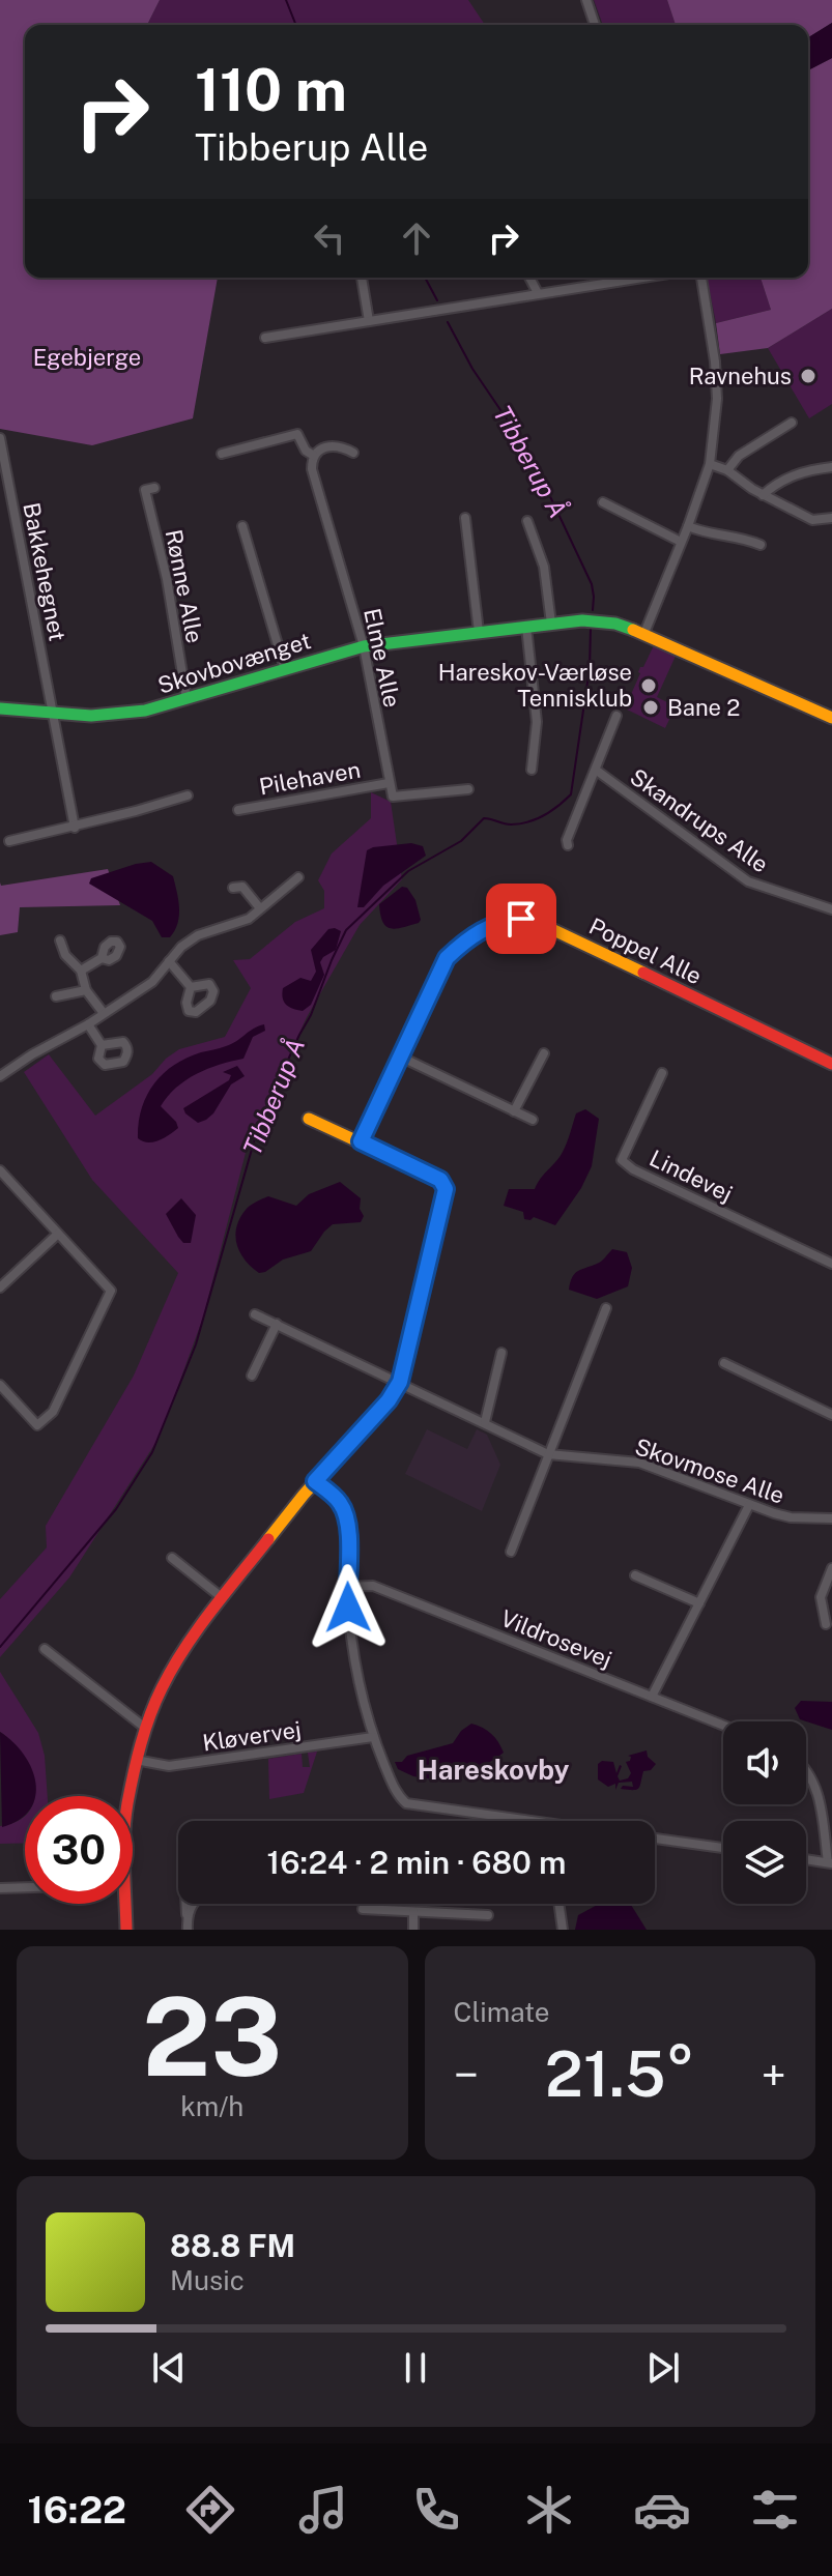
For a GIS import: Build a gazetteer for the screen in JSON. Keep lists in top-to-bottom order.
{
  "streets": {
    "street": [
      "Bakkehegnet",
      "Rønne Alle",
      "Elme Alle",
      "Skovbovænget",
      "Pilehaven",
      "Skandrups Alle",
      "Poppel Alle",
      "Lindevej",
      "Skovmose Alle",
      "Vildrosevej",
      "Kløvervej"
    ]
  },
  "crossings": [
    ["Bakkehegnet", "Skovbovænget"],
    ["Rønne Alle", "Skovbovænget"],
    ["Elme Alle", "Skovbovænget"],
    ["Elme Alle", "Pilehaven"]
  ],
  "districts": ["Hareskovby"],
  "water": ["Tibberup Å"],
  "parks": ["Egebjerge"],
  "places": ["Ravnehus", "Hareskov-Værløse Tennisklub", "Bane 2"],
  "page": {
    "turn": ["110 m", "Tibberup Alle"],
    "limit": "30",
    "trip": "16:24 · 2 min · 680 m",
    "tile": [
      ["23", "km/h"],
      "Climate"
    ],
    "heat": ["−", "21.5°", "+"],
    "song": ["88.8 FM", "Music"],
    "tabs": "16:22"
  }
}
